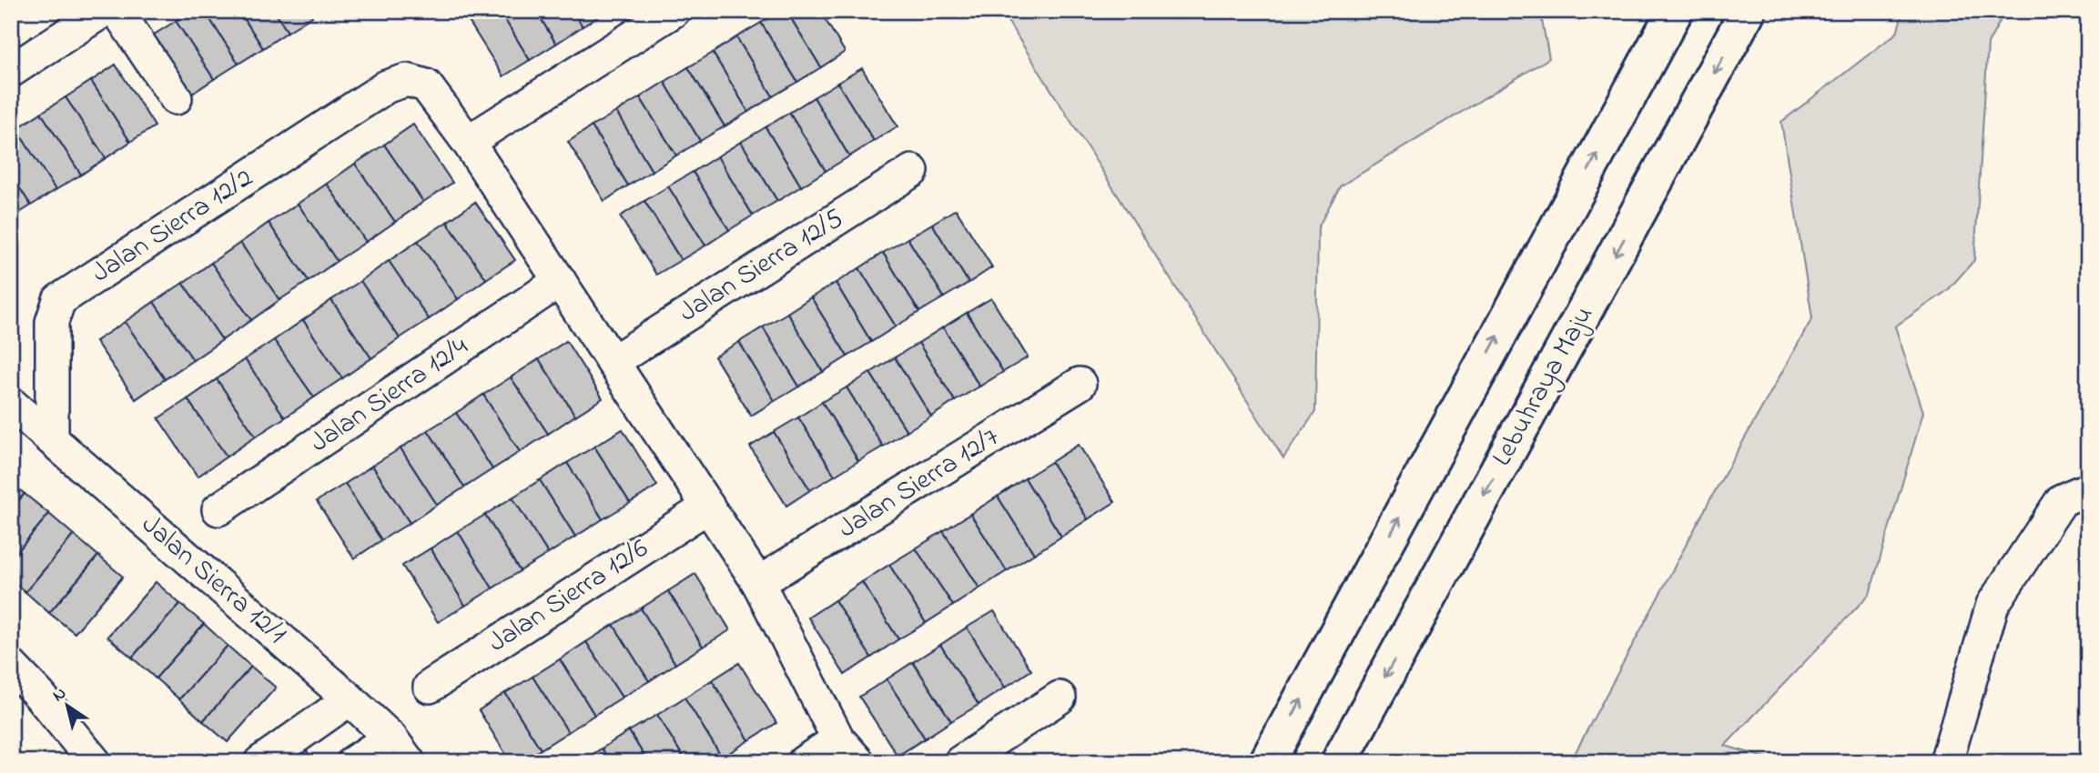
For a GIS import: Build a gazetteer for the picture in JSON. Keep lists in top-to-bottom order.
{
  "streets": {
    "highway": ["Lebuhraya Maju"],
    "street": [
      "Jalan Sierra 12/2",
      "Jalan Sierra 12/5",
      "Jalan Sierra 12/4",
      "Jalan Sierra 12/7",
      "Jalan Sierra 12/1",
      "Jalan Sierra 12/6"
    ]
  },
  "crossings": [
    ["Jalan Sierra 12/2", "Jalan Sierra 12/1"]
  ],
  "north": "top left"
}
